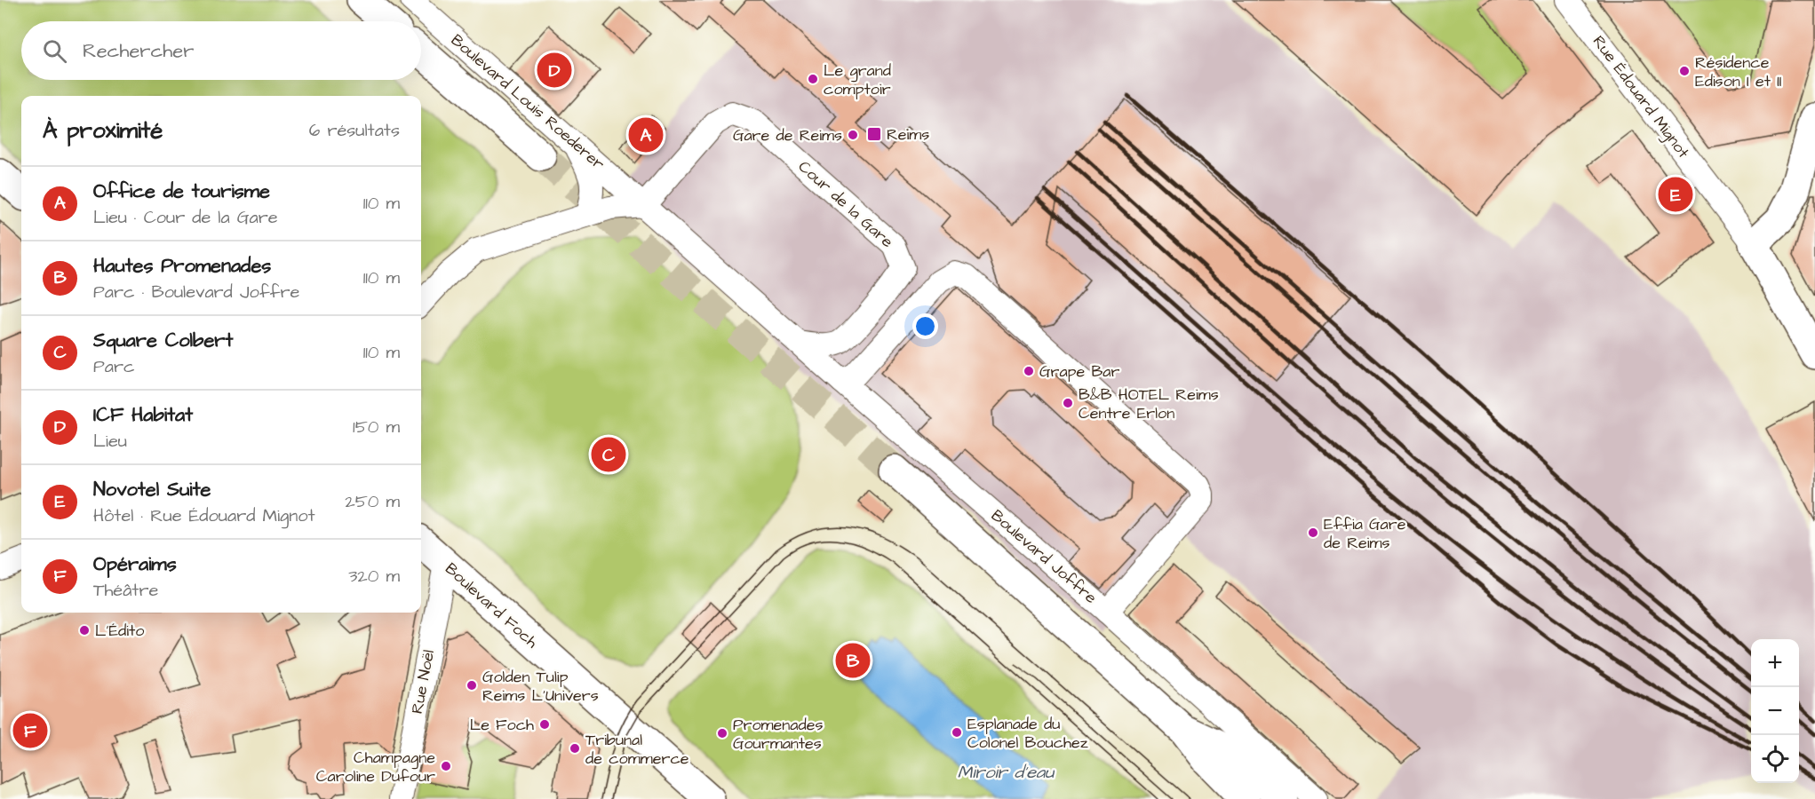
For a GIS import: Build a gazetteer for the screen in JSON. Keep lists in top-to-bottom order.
{
  "streets": {
    "main road": ["Boulevard Louis Roederer", "Boulevard Foch"],
    "street": [
      "Rue Édouard Mignot",
      "Cour de la Gare",
      "Boulevard Joffre",
      "Rue Noël"
    ]
  },
  "crossings": [
    ["Boulevard Louis Roederer", "Cour de la Gare"],
    ["Cour de la Gare", "Boulevard Joffre"],
    ["Boulevard Foch", "Rue Noël"]
  ],
  "water": ["Miroir d'eau"],
  "places": {
    "other": [
      "Résidence Edison I et II",
      "Le grand comptoir",
      "Gare de Reims",
      "Grape Bar",
      "B&B HOTEL Reims Centre Erlon",
      "Effia Gare de Reims",
      "L'Édito",
      "Golden Tulip Reims L'Univers",
      "Le Foch",
      "Esplanade du Colonel Bouchez",
      "Promenades Gourmantes",
      "Tribunal de commerce",
      "Champagne Caroline Dufour"
    ],
    "transit": ["Reims"]
  },
  "page": {
    "search": "Rechercher",
    "pins": [
      "D",
      "A",
      "E",
      "C",
      "B",
      "F"
    ],
    "heading": ["À proximité", "6 résultats"],
    "list": [
      {
        "mark": "A",
        "name": "Office de tourisme",
        "note": "Lieu · Cour de la Gare",
        "value": "110 m"
      },
      {
        "mark": "B",
        "name": "Hautes Promenades",
        "note": "Parc · Boulevard Joffre",
        "value": "110 m"
      },
      {
        "mark": "C",
        "name": "Square Colbert",
        "note": "Parc",
        "value": "110 m"
      },
      {
        "mark": "D",
        "name": "ICF Habitat",
        "note": "Lieu",
        "value": "150 m"
      },
      {
        "mark": "E",
        "name": "Novotel Suite",
        "note": "Hôtel · Rue Édouard Mignot",
        "value": "250 m"
      },
      {
        "mark": "F",
        "name": "Opéraims",
        "note": "Théâtre",
        "value": "320 m"
      }
    ],
    "map_buttons": ["+", "−"]
  }
}
